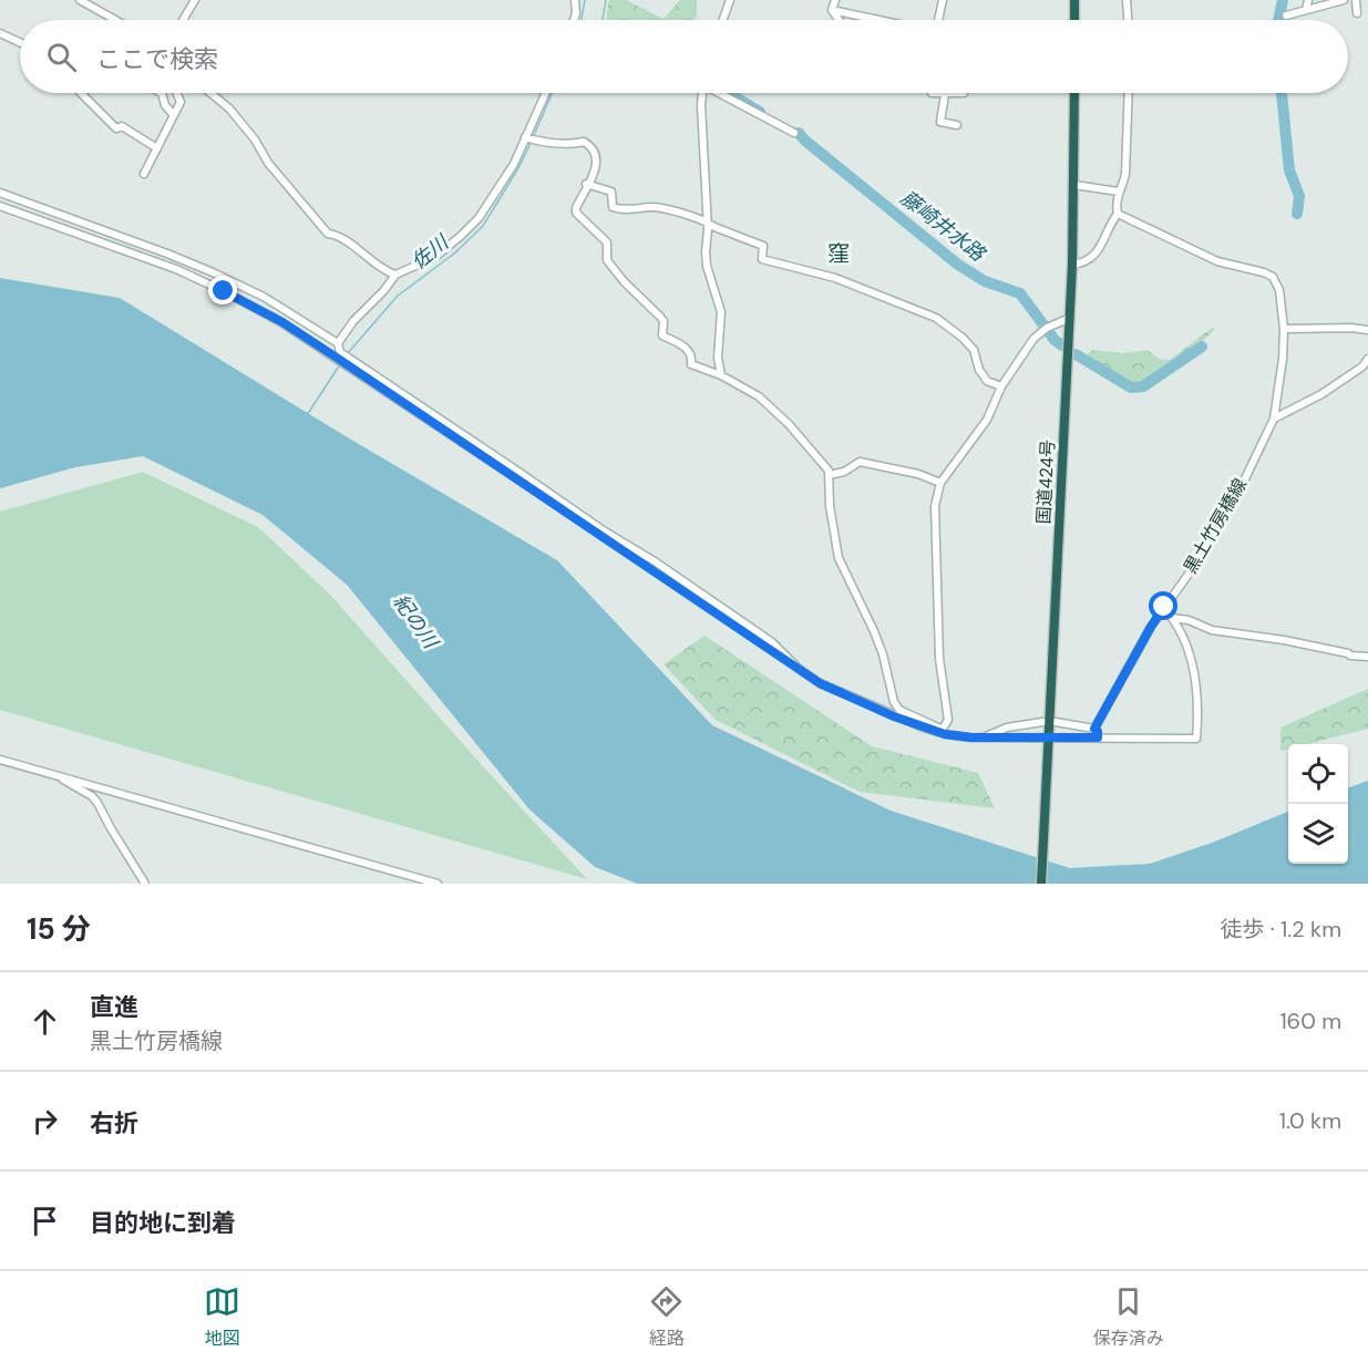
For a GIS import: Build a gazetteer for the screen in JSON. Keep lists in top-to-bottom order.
{
  "streets": {
    "highway": ["国道424号"],
    "street": ["黒土竹房橋線"]
  },
  "districts": ["窪"],
  "water": ["藤崎井水路", "佐川", "紀の川"],
  "page": {
    "search": "ここで検索",
    "heading": ["15 分", "徒歩 · 1.2 km"],
    "list": [
      ["直進", "黒土竹房橋線", "160 m"],
      ["右折", "1.0 km"],
      "目的地に到着"
    ],
    "nav": ["地図", "経路", "保存済み"]
  }
}
